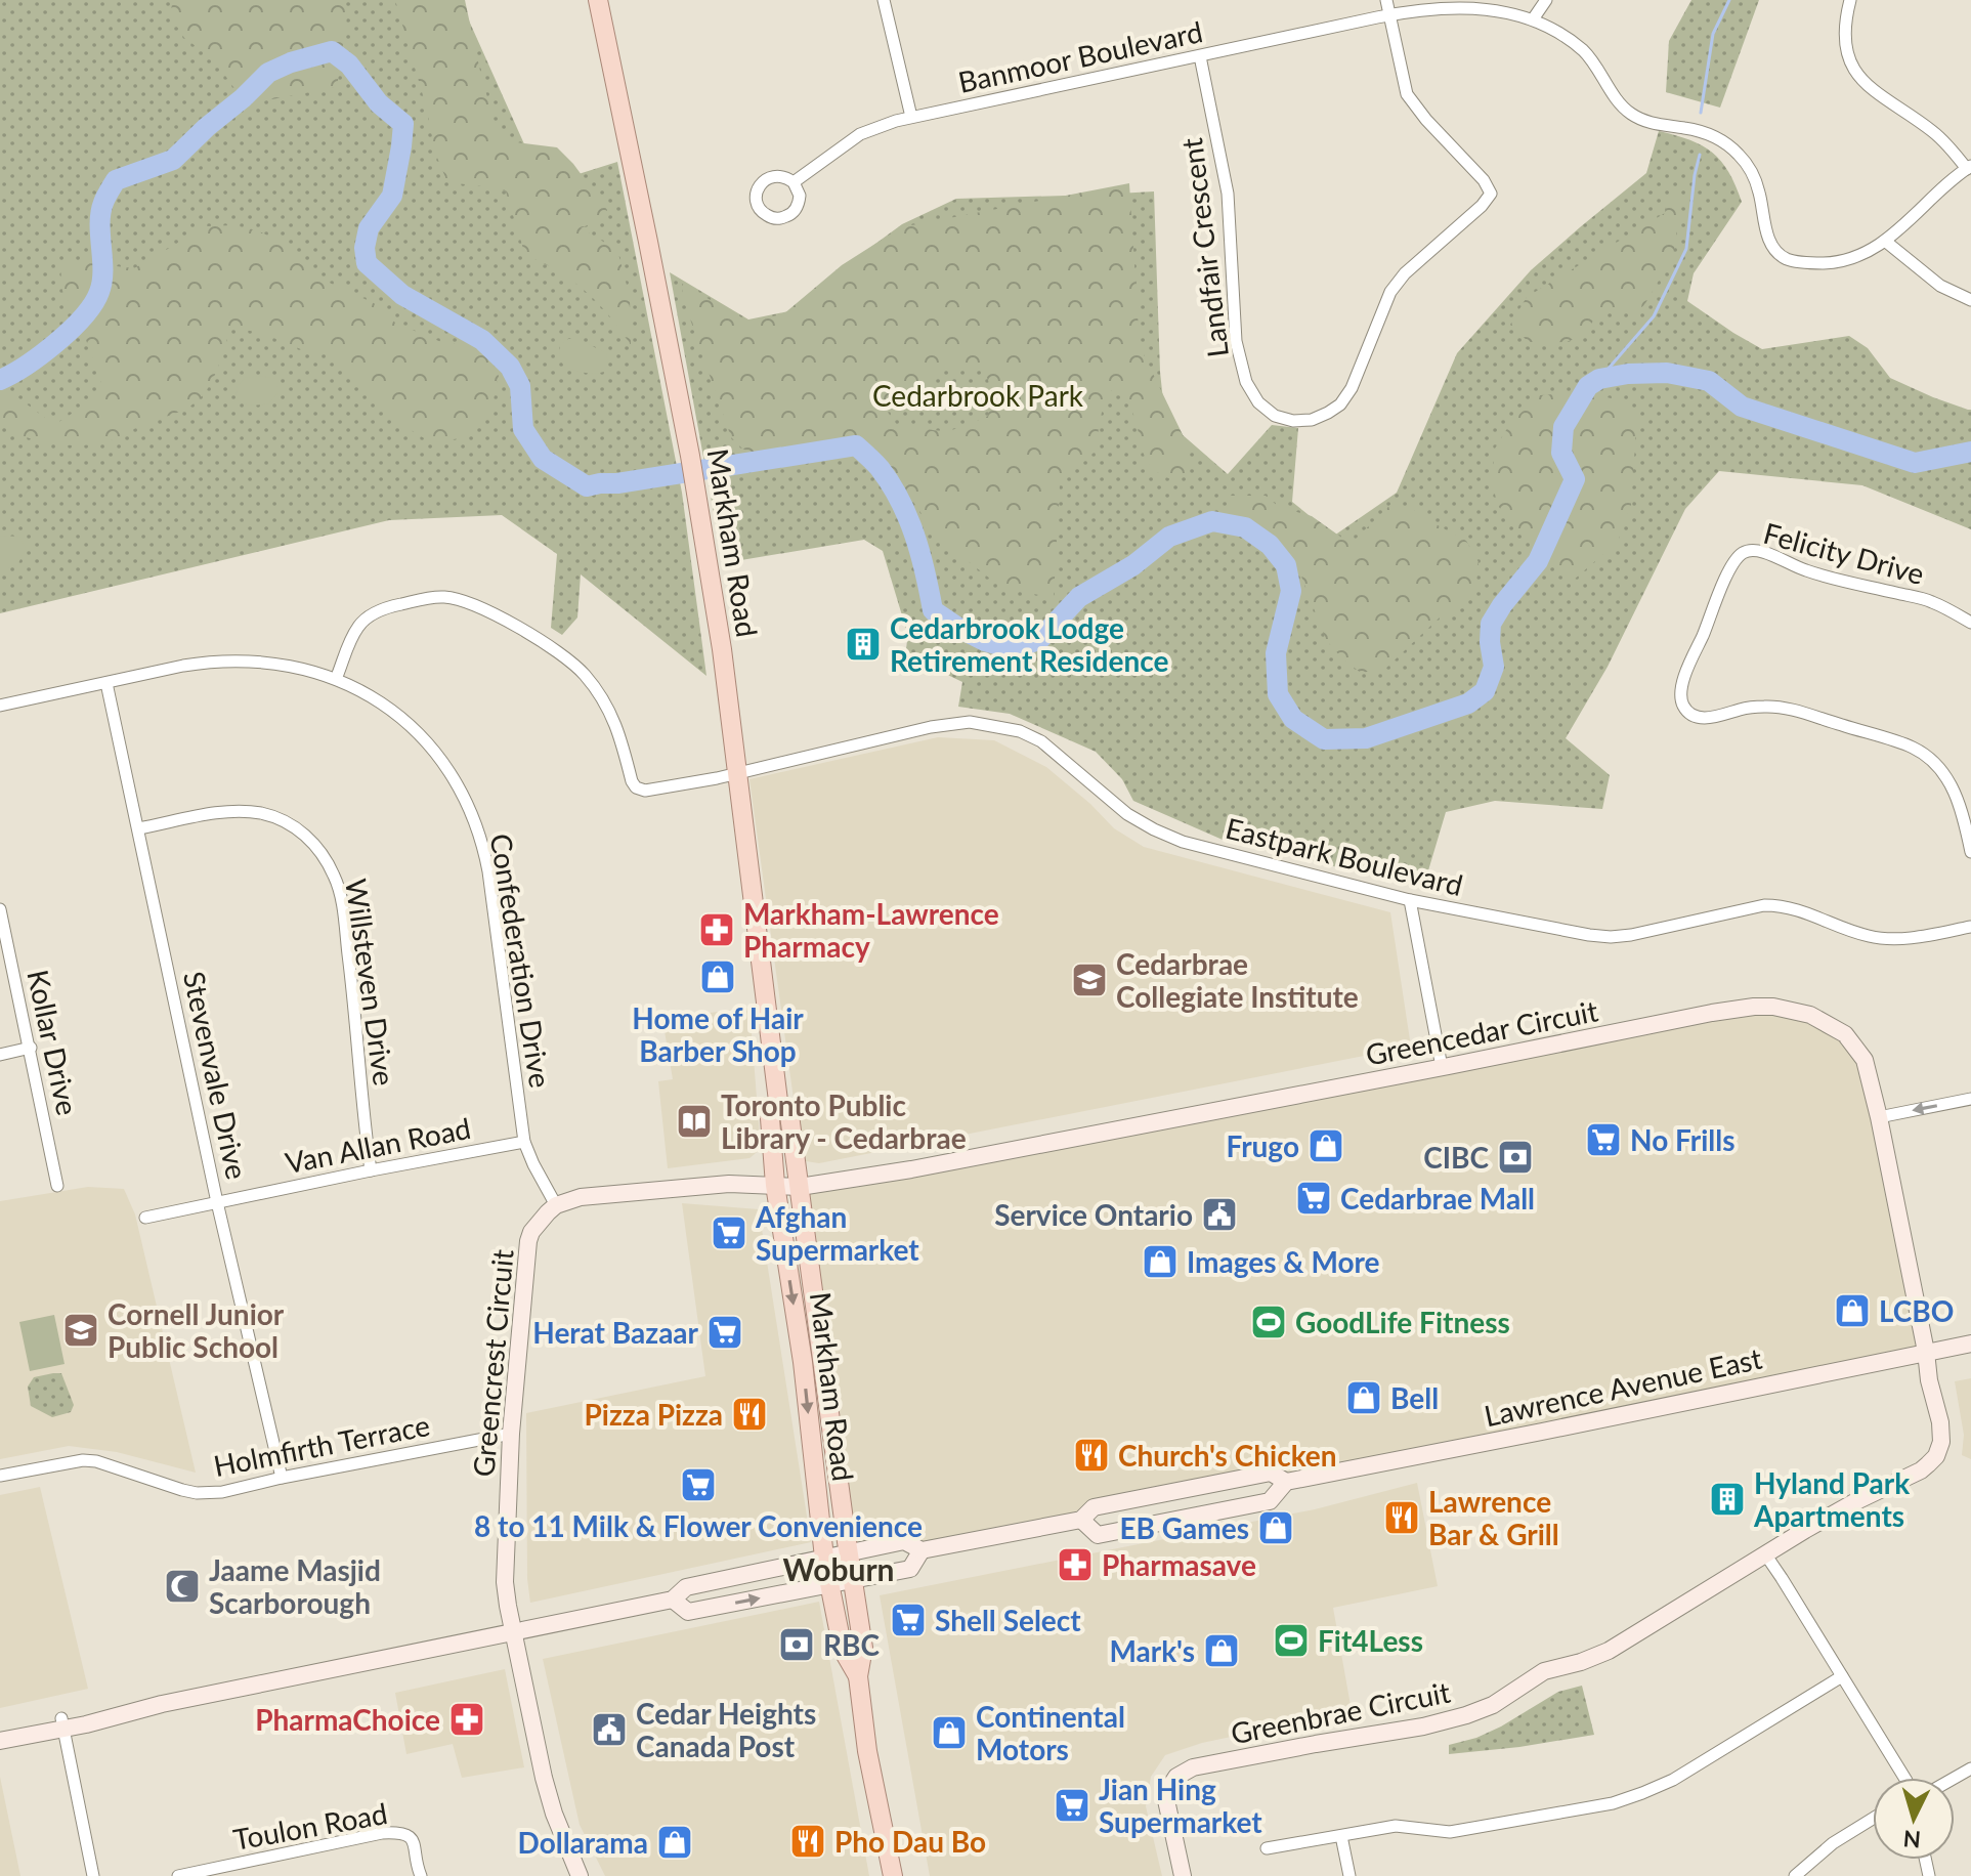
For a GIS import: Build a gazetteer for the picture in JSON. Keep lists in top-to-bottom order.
{
  "streets": {
    "main road": ["Markham Road"],
    "street": [
      "Banmoor Boulevard",
      "Landfair Crescent",
      "Felicity Drive",
      "Eastpark Boulevard",
      "Confederation Drive",
      "Willsteven Drive",
      "Greencedar Circuit",
      "Kollar Drive",
      "Stevenvale Drive",
      "Van Allan Road",
      "Greencrest Circuit",
      "Lawrence Avenue East",
      "Holmfirth Terrace",
      "Greenbrae Circuit",
      "Toulon Road"
    ]
  },
  "crossings": [
    ["Banmoor Boulevard", "Landfair Crescent"],
    ["Markham Road", "Eastpark Boulevard"],
    ["Markham Road", "Greencedar Circuit"],
    ["Markham Road", "Lawrence Avenue East"],
    ["Eastpark Boulevard", "Confederation Drive"],
    ["Confederation Drive", "Stevenvale Drive"],
    ["Confederation Drive", "Van Allan Road"],
    ["Confederation Drive", "Greencrest Circuit"],
    ["Willsteven Drive", "Stevenvale Drive"],
    ["Willsteven Drive", "Van Allan Road"],
    ["Greencedar Circuit", "Lawrence Avenue East"],
    ["Greencedar Circuit", "Greenbrae Circuit"],
    ["Stevenvale Drive", "Van Allan Road"],
    ["Stevenvale Drive", "Holmfirth Terrace"],
    ["Greencrest Circuit", "Lawrence Avenue East"],
    ["Greencrest Circuit", "Holmfirth Terrace"],
    ["Lawrence Avenue East", "Greenbrae Circuit"]
  ],
  "districts": ["Woburn"],
  "parks": ["Cedarbrook Park"],
  "places": {
    "building": ["Cedarbrook Lodge Retirement Residence", "Hyland Park Apartments"],
    "pharmacy": ["Markham-Lawrence Pharmacy", "Pharmasave", "PharmaChoice"],
    "shop": [
      "Home of Hair Barber Shop",
      "Frugo",
      "Images & More",
      "LCBO",
      "Bell",
      "EB Games",
      "Mark's",
      "Continental Motors",
      "Dollarama"
    ],
    "school or university": ["Cedarbrae Collegiate Institute", "Cornell Junior Public School"],
    "library": ["Toronto Public Library - Cedarbrae"],
    "supermarket": [
      "No Frills",
      "Cedarbrae Mall",
      "Afghan Supermarket",
      "Herat Bazaar",
      "8 to 11 Milk & Flower Convenience",
      "Shell Select",
      "Jian Hing Supermarket"
    ],
    "bank": ["CIBC", "RBC"],
    "public building": ["Service Ontario", "Cedar Heights Canada Post"],
    "sports": ["GoodLife Fitness", "Fit4Less"],
    "restaurant": [
      "Pizza Pizza",
      "Church's Chicken",
      "Lawrence Bar & Grill",
      "Pho Dau Bo"
    ],
    "mosque": ["Jaame Masjid Scarborough"]
  },
  "north": "bottom"
}
